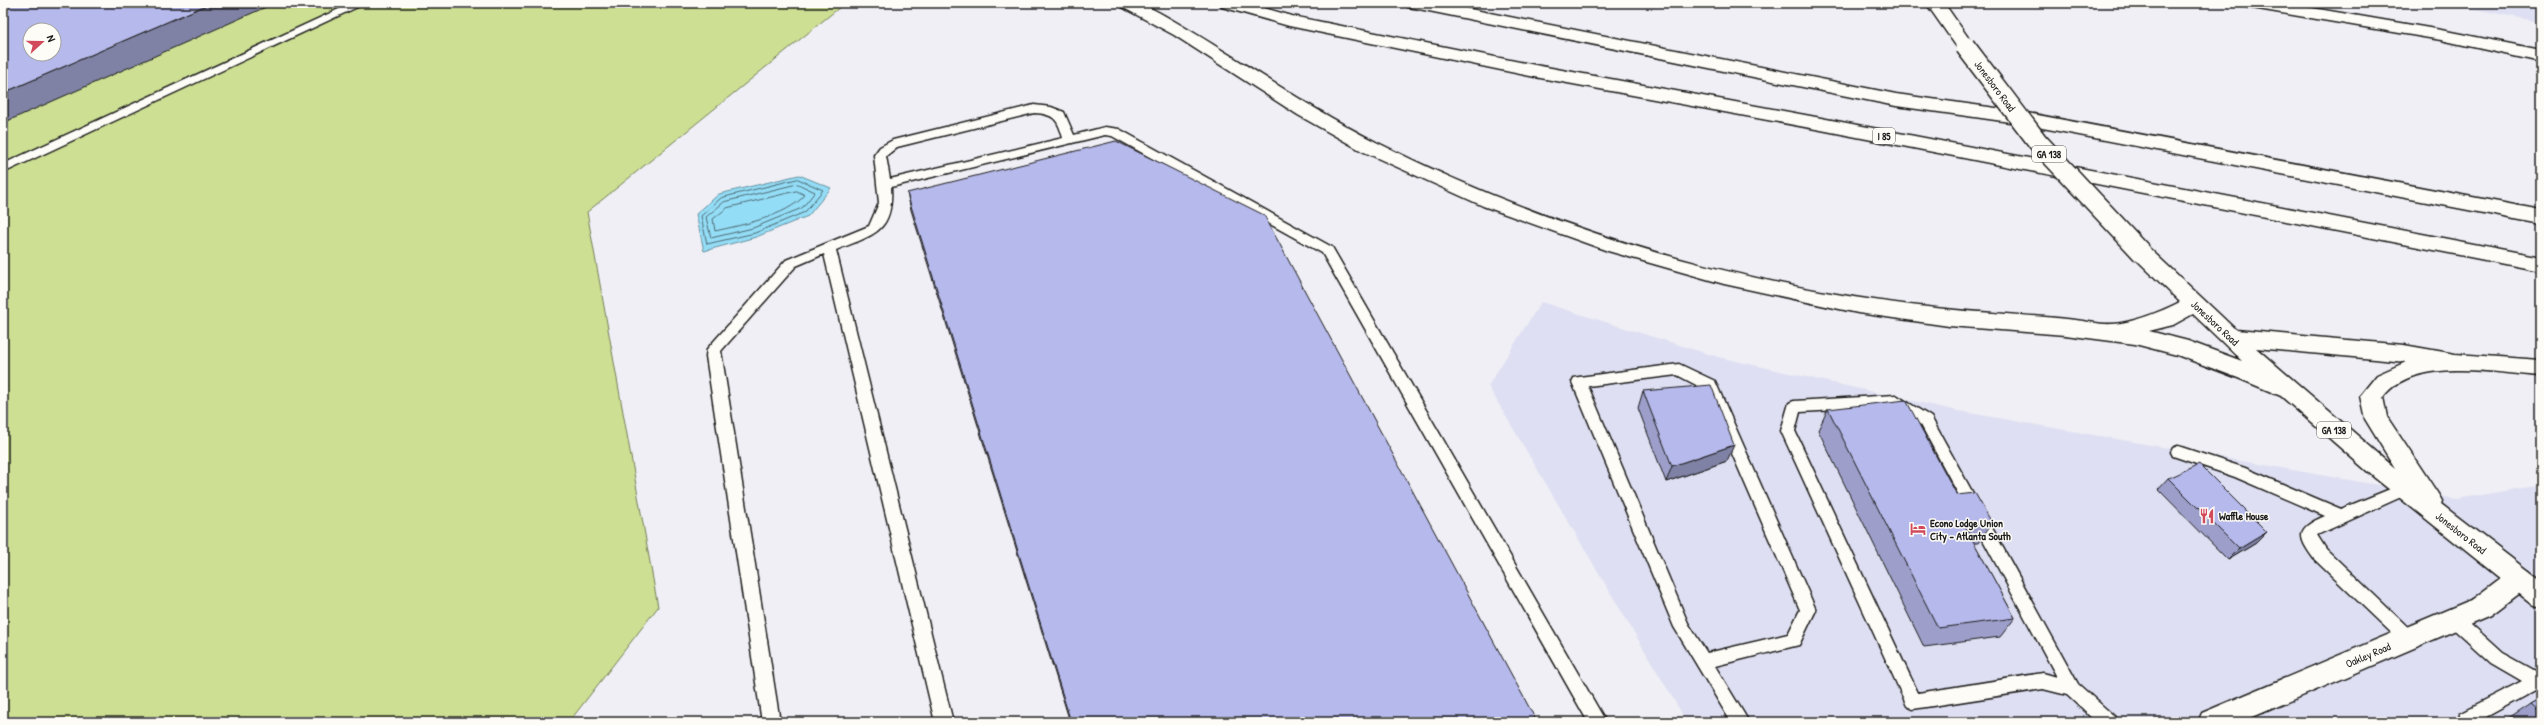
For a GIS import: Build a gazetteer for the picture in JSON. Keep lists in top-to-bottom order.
{
  "streets": {
    "main road": [
      "Jonesboro Road",
      "I 85",
      "GA 138",
      "Oakley Road"
    ]
  },
  "crossings": [
    ["Jonesboro Road", "Oakley Road"]
  ],
  "places": {
    "restaurant": ["Waffle House"],
    "hotel": ["Econo Lodge Union City - Atlanta South"]
  },
  "north": "right"
}
